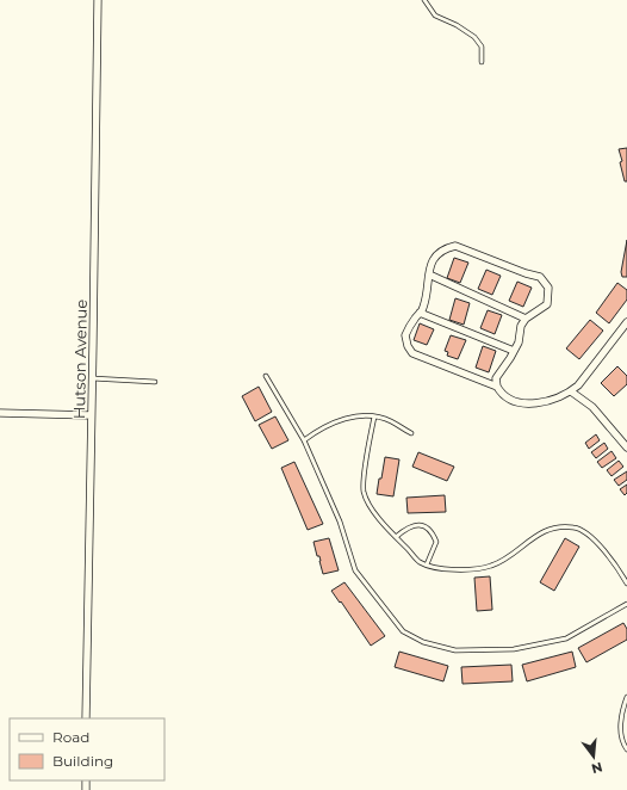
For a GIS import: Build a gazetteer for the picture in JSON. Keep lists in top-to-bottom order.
{
  "streets": {
    "street": ["Hutson Avenue"]
  },
  "legend": ["Road", "Building"],
  "north": "bottom"
}
